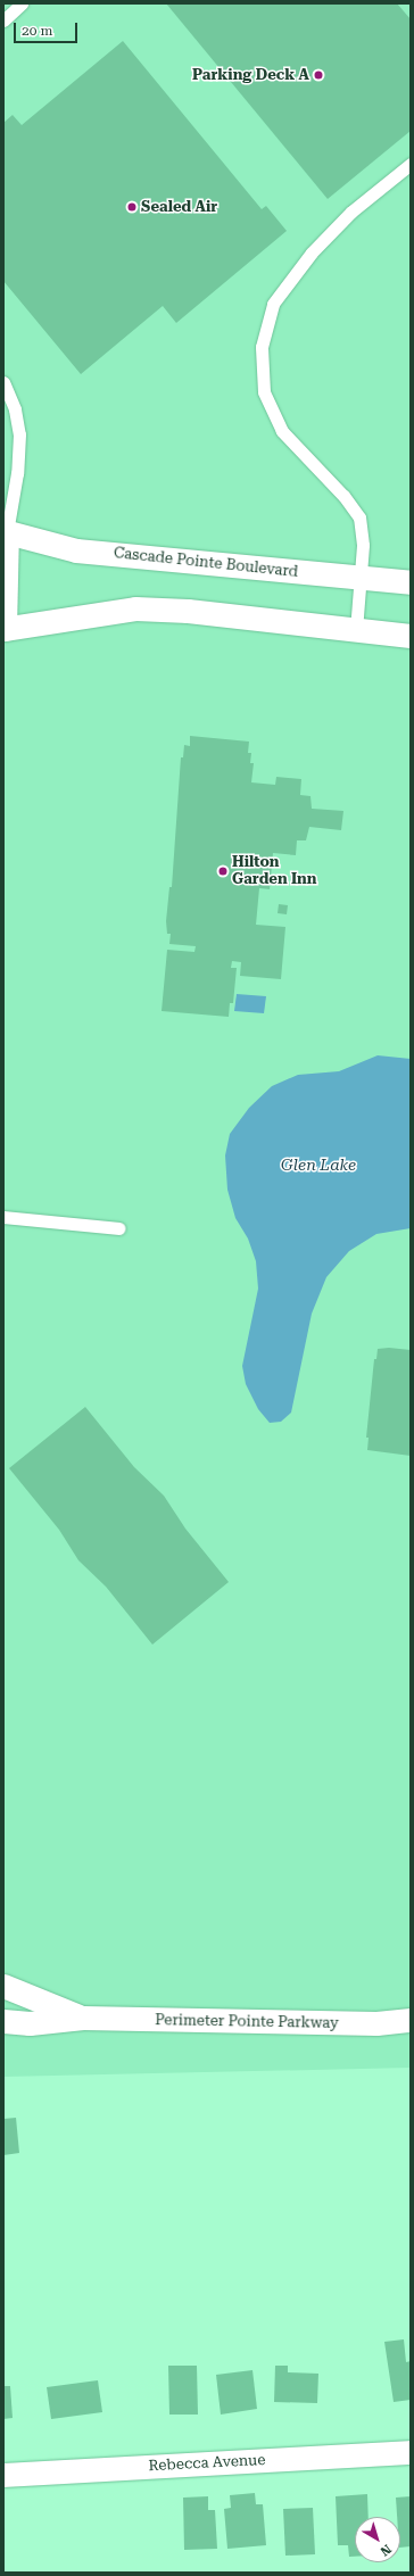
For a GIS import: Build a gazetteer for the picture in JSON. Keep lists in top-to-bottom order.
{
  "streets": {
    "street": ["Cascade Pointe Boulevard", "Perimeter Pointe Parkway", "Rebecca Avenue"]
  },
  "water": ["Glen Lake"],
  "places": ["Parking Deck A", "Sealed Air", "Hilton Garden Inn"],
  "scale_bar": "20 m",
  "north": "bottom right"
}
